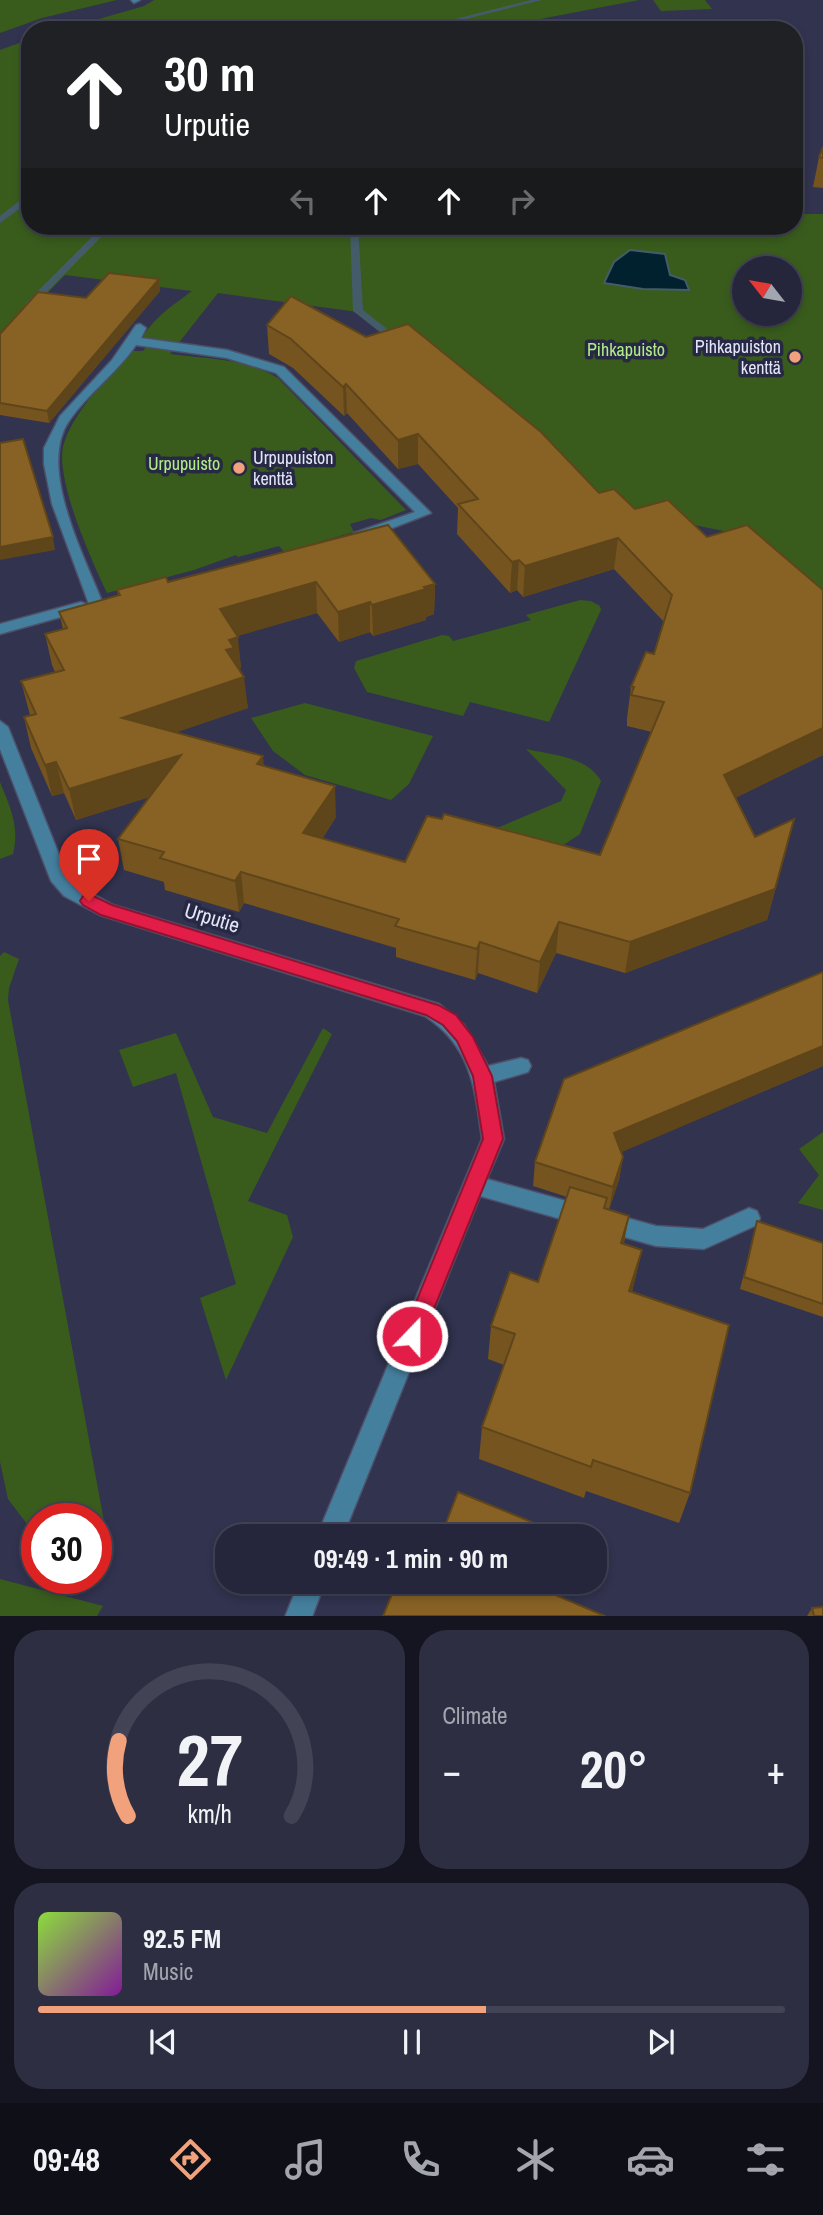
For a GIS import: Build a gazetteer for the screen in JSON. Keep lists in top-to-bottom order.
{
  "streets": {
    "street": ["Urputie"]
  },
  "parks": ["Pihkapuisto", "Urpupuisto"],
  "places": ["Pihkapuiston kenttä", "Urpupuiston kenttä"],
  "north": "top left",
  "page": {
    "turn": ["30 m", "Urputie"],
    "limit": "30",
    "trip": "09:49 · 1 min · 90 m",
    "tile": "Climate",
    "heat": ["−", "20°", "+"],
    "song": ["92.5 FM", "Music"],
    "tabs": "09:48",
    "gauge": ["27", "km/h"]
  }
}
